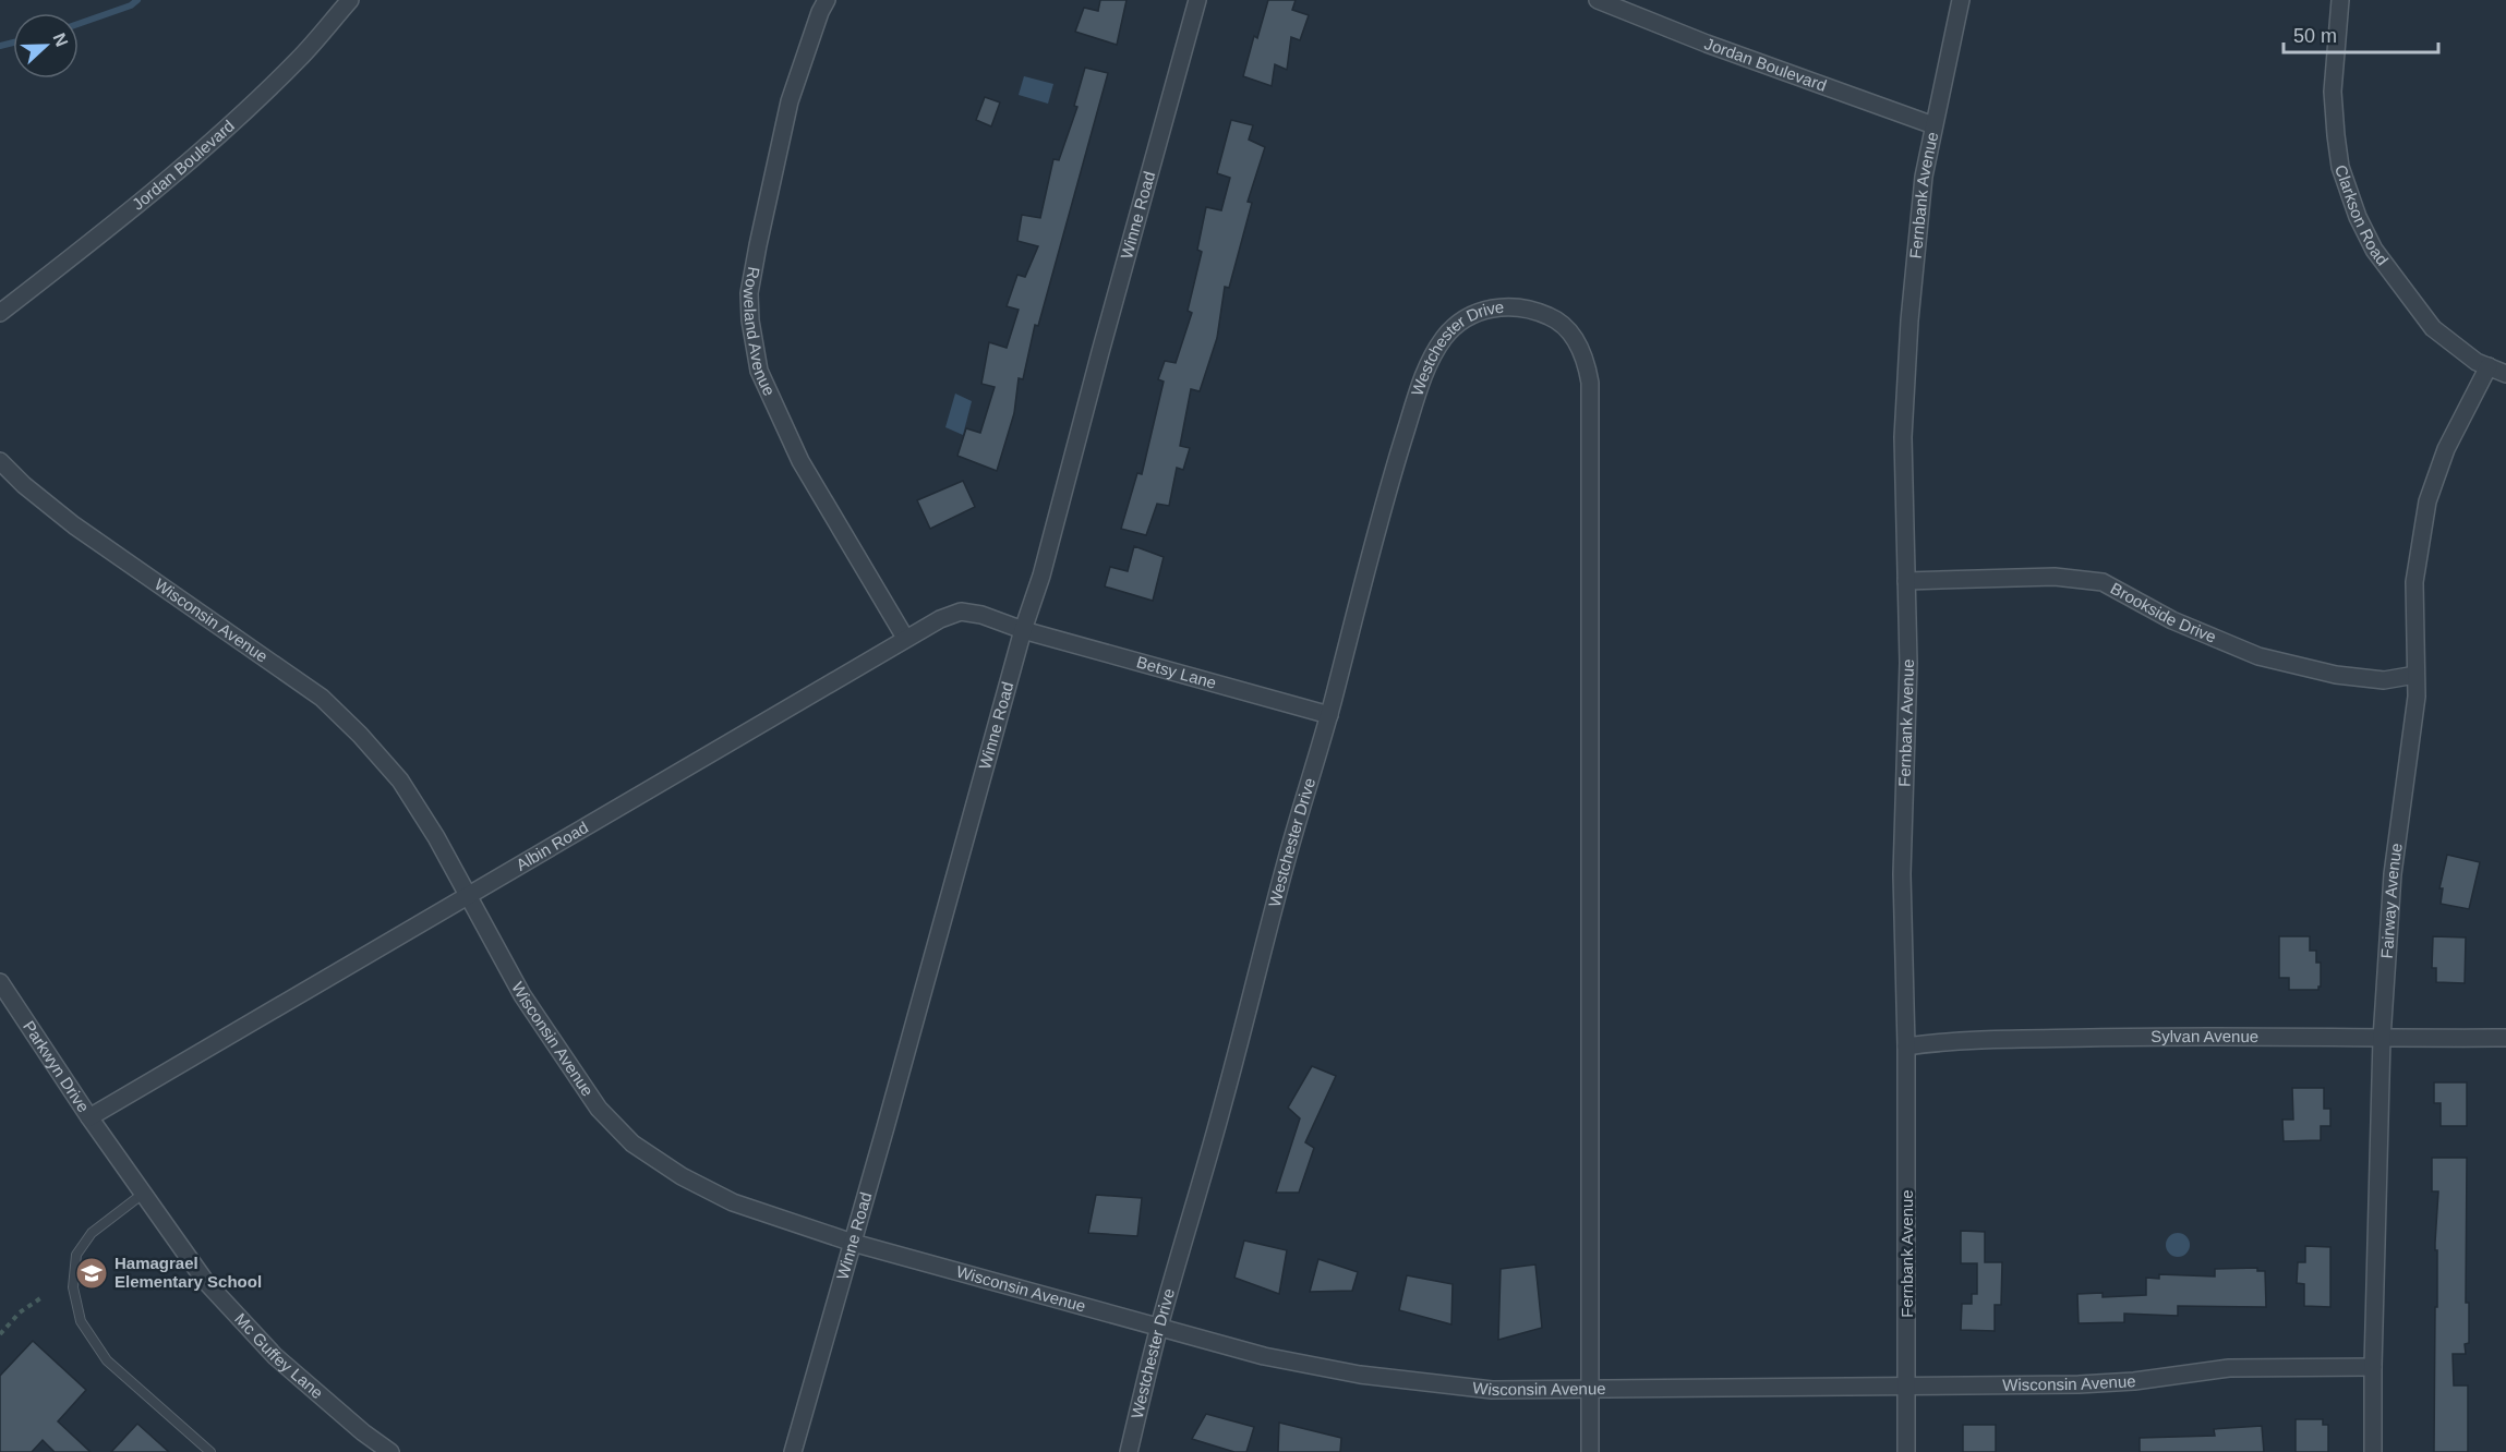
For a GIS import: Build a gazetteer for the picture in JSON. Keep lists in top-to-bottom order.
{
  "streets": {
    "street": [
      "Jordan Boulevard",
      "Fernbank Avenue",
      "Clarkson Road",
      "Winne Road",
      "Roweland Avenue",
      "Westchester Drive",
      "Brookside Drive",
      "Wisconsin Avenue",
      "Betsy Lane",
      "Albin Road",
      "Fairway Avenue",
      "Sylvan Avenue",
      "Parkwyn Drive",
      "Mc Guffey Lane"
    ]
  },
  "crossings": [
    ["Jordan Boulevard", "Fernbank Avenue"],
    ["Fernbank Avenue", "Brookside Drive"],
    ["Fernbank Avenue", "Wisconsin Avenue"],
    ["Fernbank Avenue", "Sylvan Avenue"],
    ["Clarkson Road", "Fairway Avenue"],
    ["Winne Road", "Wisconsin Avenue"],
    ["Winne Road", "Betsy Lane"],
    ["Winne Road", "Albin Road"],
    ["Roweland Avenue", "Albin Road"],
    ["Westchester Drive", "Wisconsin Avenue"],
    ["Westchester Drive", "Betsy Lane"],
    ["Brookside Drive", "Fairway Avenue"],
    ["Wisconsin Avenue", "Albin Road"],
    ["Wisconsin Avenue", "Fairway Avenue"],
    ["Betsy Lane", "Albin Road"],
    ["Albin Road", "Parkwyn Drive"],
    ["Albin Road", "Mc Guffey Lane"],
    ["Fairway Avenue", "Sylvan Avenue"],
    ["Parkwyn Drive", "Mc Guffey Lane"]
  ],
  "places": {
    "school or university": ["Hamagrael Elementary School"]
  },
  "scale_bar": "50 m",
  "north": "right"
}
